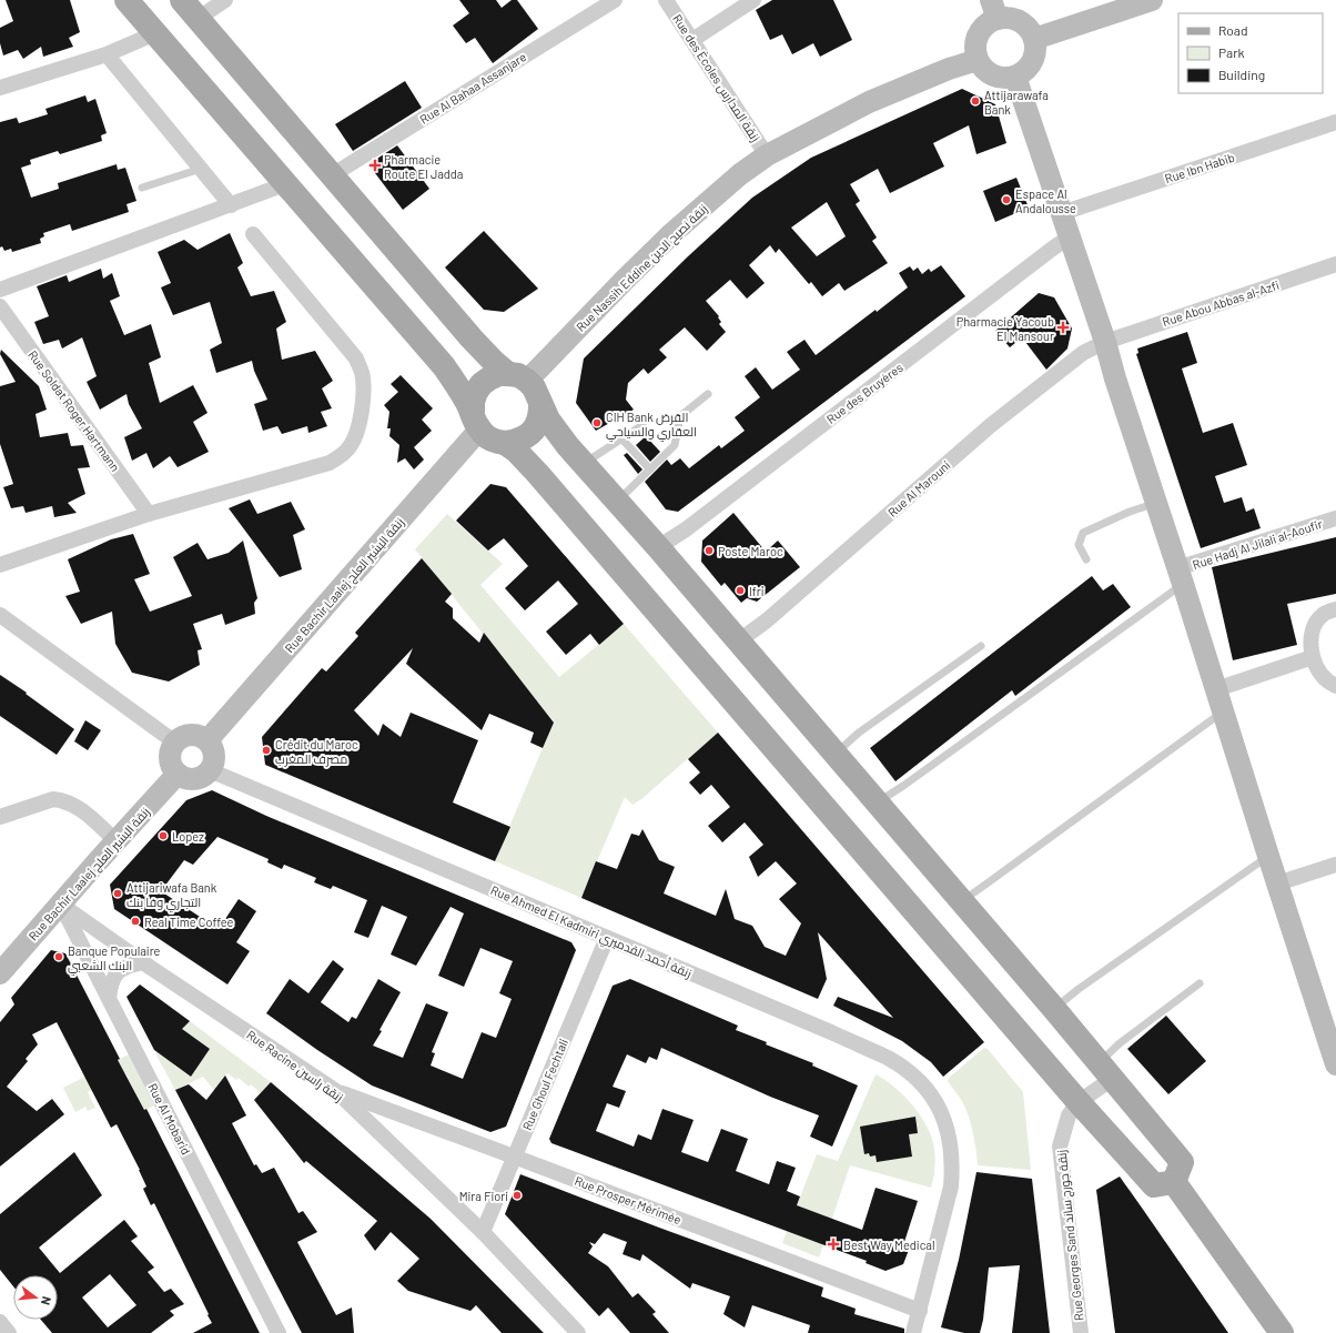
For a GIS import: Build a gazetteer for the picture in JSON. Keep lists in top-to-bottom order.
{
  "streets": {
    "street": [
      "Rue des Écoles زنقة المدارس",
      "Rue Al Bahaa Assanjare",
      "Rue Ibn Habib",
      "Rue Nassih Eddine زنقة نصيح الدين",
      "Rue Abou Abbas al-Azfi",
      "Rue des Bruyères",
      "Rue Soldat Roger Hartmann",
      "Rue Al Marouni",
      "Rue Hadj Al Jilali al-Aoufir",
      "Rue Bachir Laalej زنقة البشير العلج",
      "Rue Ahmed El Kadmiri زنقة أحمد القدميري",
      "Rue Racine زنقة راسين",
      "Rue Ghoul Fechtali",
      "Rue Al Mobarid",
      "Rue Prosper Mérimée",
      "Rue Georges Sand زنقة جورج ساند"
    ]
  },
  "crossings": [
    ["Rue des Écoles زنقة المدارس", "Rue Nassih Eddine زنقة نصيح الدين"],
    ["Rue Nassih Eddine زنقة نصيح الدين", "Rue Bachir Laalej زنقة البشير العلج"],
    ["Rue Abou Abbas al-Azfi", "Rue Al Marouni"],
    ["Rue Bachir Laalej زنقة البشير العلج", "Rue Ahmed El Kadmiri زنقة أحمد القدميري"],
    ["Rue Bachir Laalej زنقة البشير العلج", "Rue Racine زنقة راسين"],
    ["Rue Bachir Laalej زنقة البشير العلج", "Rue Al Mobarid"],
    ["Rue Ahmed El Kadmiri زنقة أحمد القدميري", "Rue Ghoul Fechtali"],
    ["Rue Ahmed El Kadmiri زنقة أحمد القدميري", "Rue Prosper Mérimée"],
    ["Rue Racine زنقة راسين", "Rue Ghoul Fechtali"],
    ["Rue Racine زنقة راسين", "Rue Al Mobarid"],
    ["Rue Racine زنقة راسين", "Rue Prosper Mérimée"],
    ["Rue Ghoul Fechtali", "Rue Prosper Mérimée"]
  ],
  "places": {
    "other": [
      "Attijarawafa Bank",
      "Espace Al Andalousse",
      "CIH Bank القرض العقاري والسياحي",
      "Poste Maroc",
      "Ifri",
      "Crédit du Maroc مصرف المغرب",
      "Lopez",
      "Attijariwafa Bank التجاري وفا بنك",
      "Real Time Coffee",
      "Banque Populaire البنك الشعبي",
      "Mira Fiori"
    ],
    "health": ["Pharmacie Route El Jadda", "Pharmacie Yacoub El Mansour", "Best Way Medical"]
  },
  "legend": ["Road", "Park", "Building"],
  "north": "right"
}
